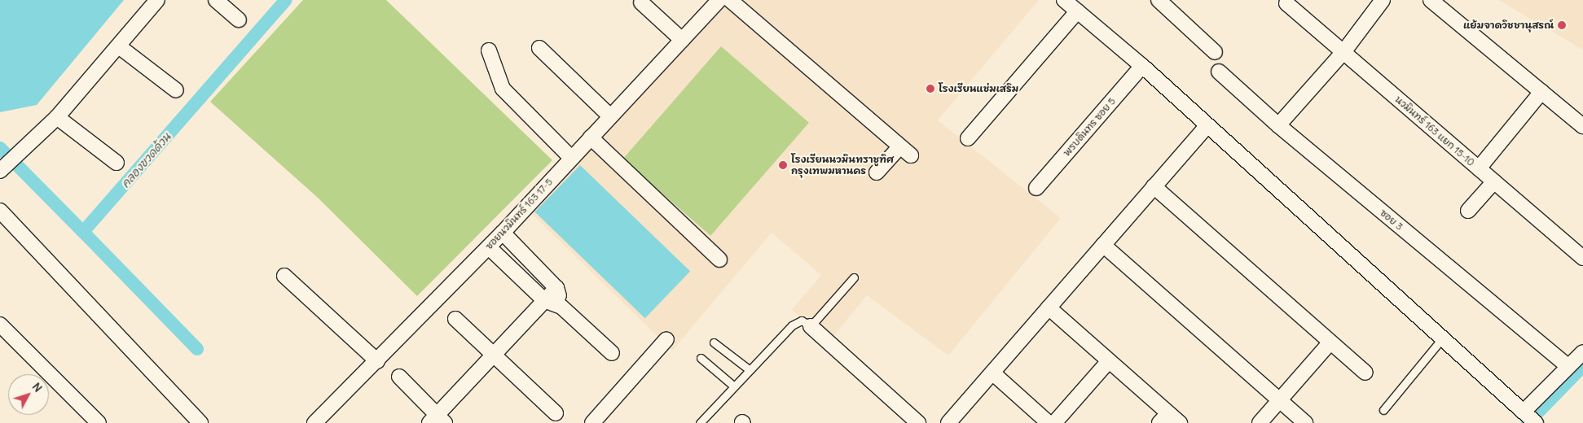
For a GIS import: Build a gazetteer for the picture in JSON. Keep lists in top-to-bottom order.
{
  "streets": {
    "street": [
      "พรบดินทร ซอย 5",
      "นวมินทร์ 163 แยก 15-10",
      "ซอยนวมินทร์ 163 17-5",
      "ซอย 3"
    ]
  },
  "water": ["คลองขวดด้วน"],
  "places": ["แย้มจาดวิชชานุสรณ์", "โรงเรียนแช่มเสริม", "โรงเรียนนวมินทราชูทิศ กรุงเทพมหานคร"],
  "north": "top right"
}
